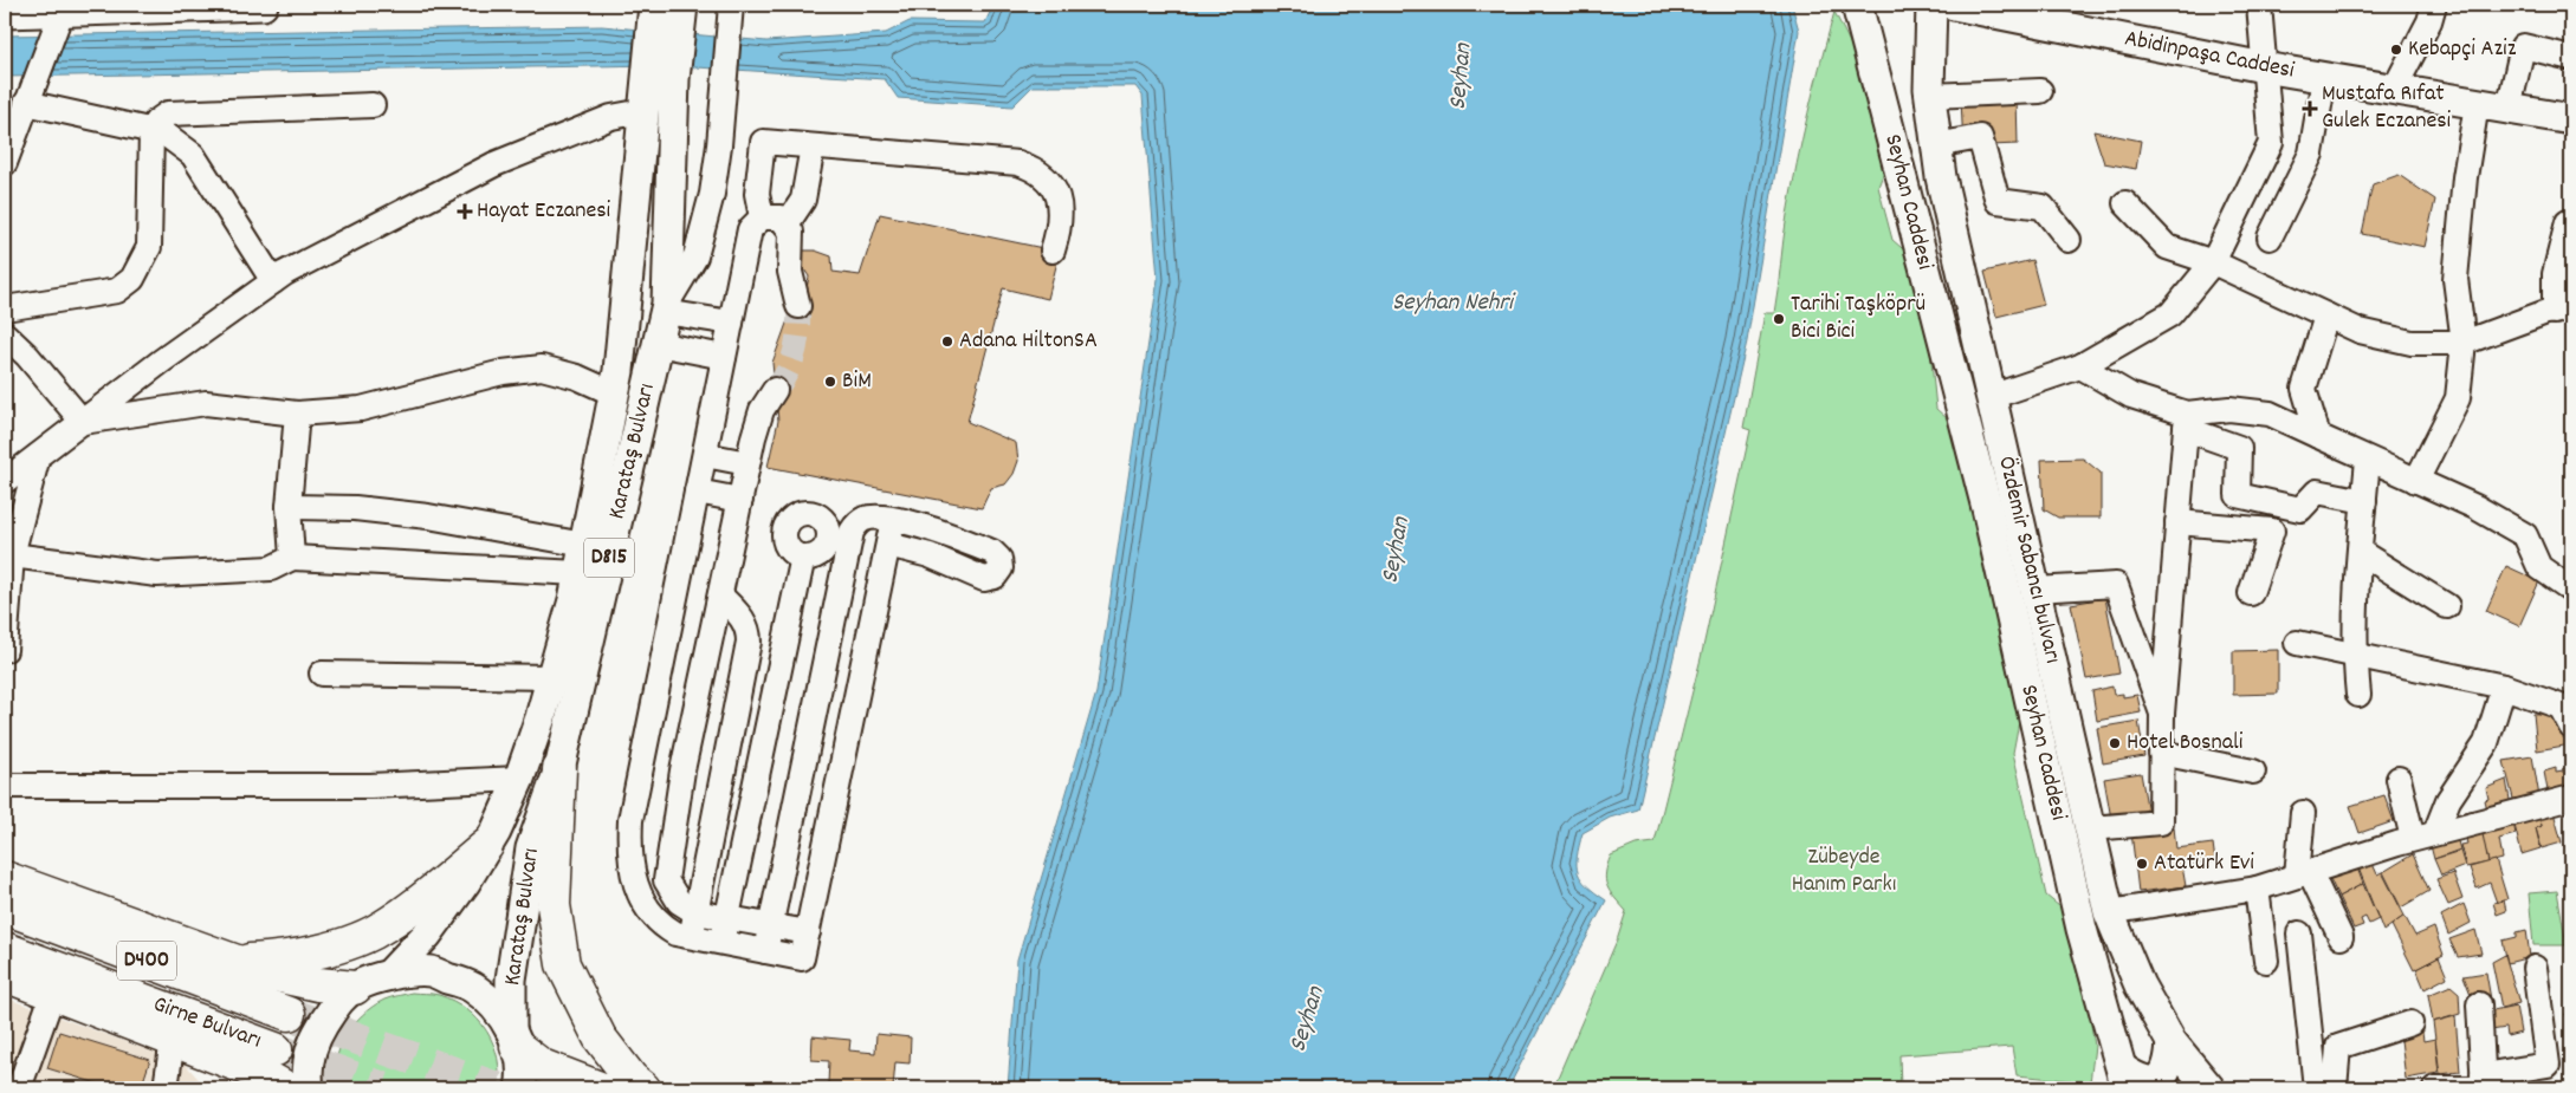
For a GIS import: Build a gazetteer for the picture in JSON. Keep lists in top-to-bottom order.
{
  "streets": {
    "highway": ["D400", "Girne Bulvarı"],
    "main road": [
      "Abidinpaşa Caddesi",
      "Seyhan Caddesi",
      "Karataş Bulvarı",
      "D815",
      "Özdemir Sabancı bulvarı"
    ]
  },
  "water": ["Seyhan", "Seyhan Nehri"],
  "parks": ["Zübeyde Hanım Parkı"],
  "places": {
    "other": [
      "Kebapçi Aziz",
      "Tarihi Taşköprü Bici Bici",
      "Adana HiltonSA",
      "BiM",
      "Hotel Bosnali",
      "Atatürk Evi"
    ],
    "health": ["Mustafa Rıfat Gulek Eczanesi", "Hayat Eczanesi"]
  }
}
